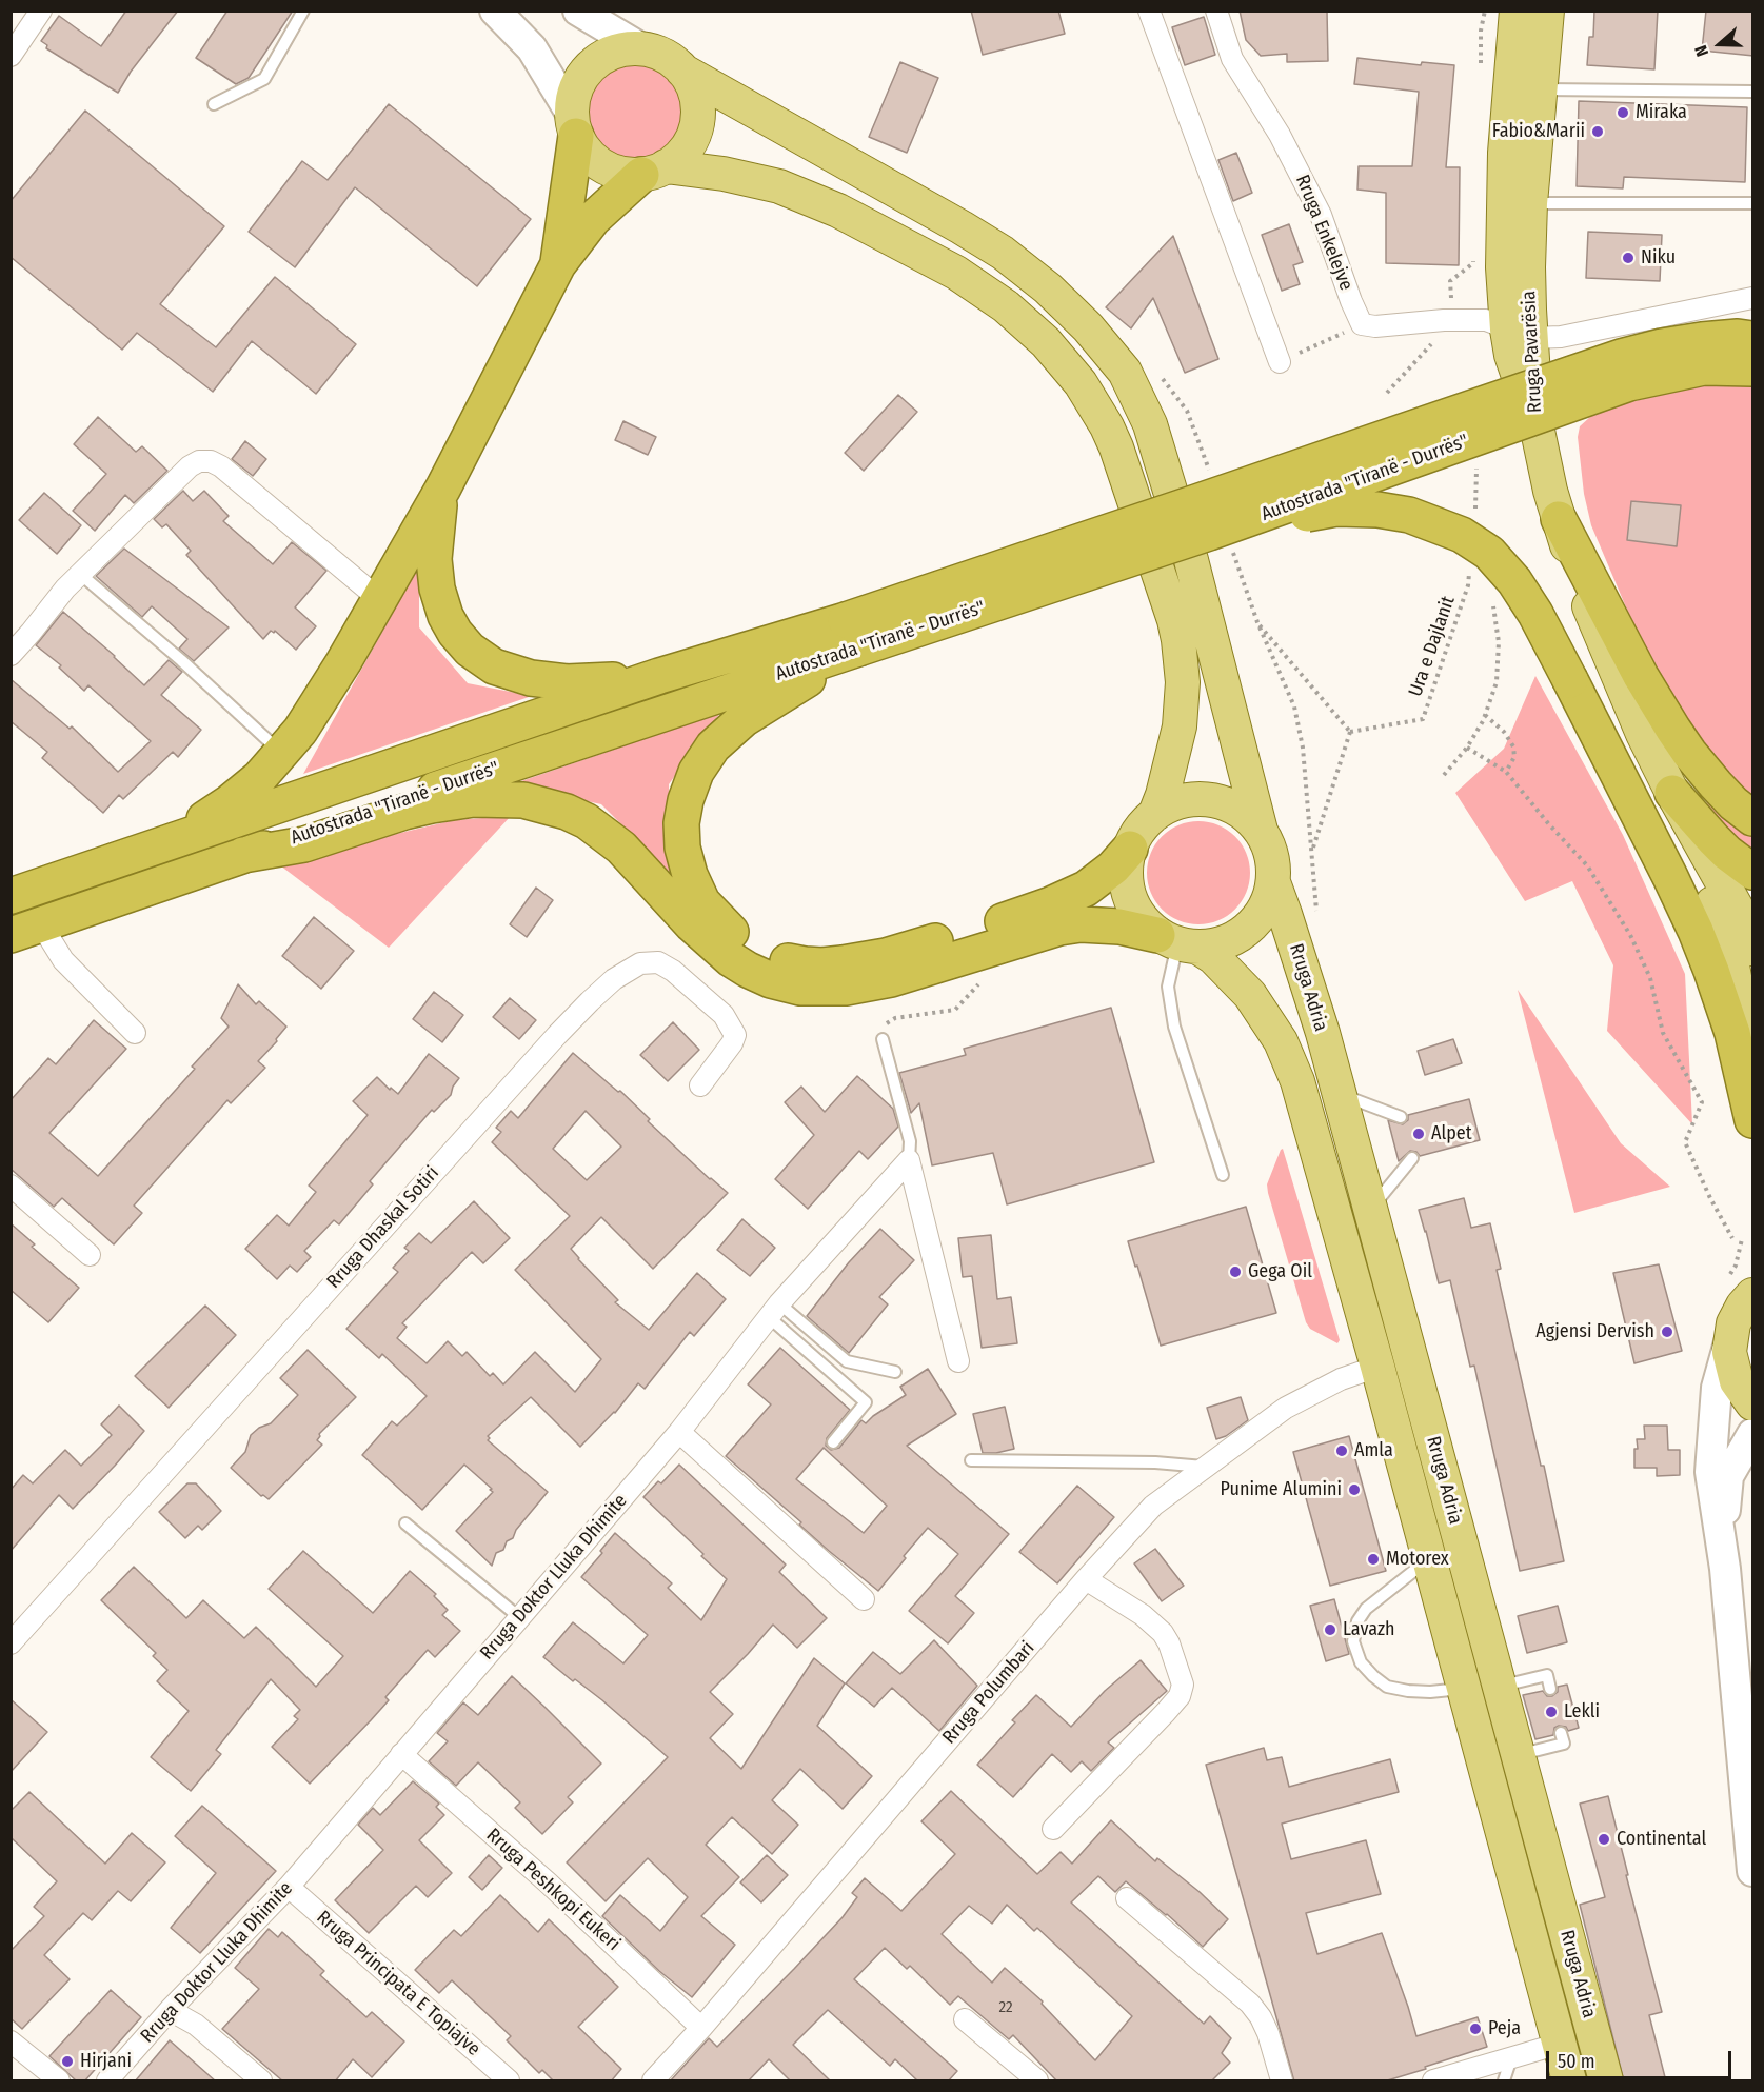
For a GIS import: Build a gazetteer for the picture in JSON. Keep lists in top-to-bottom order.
{
  "streets": {
    "highway": ["Autostrada \"Tiranë - Durrës\""],
    "main road": ["Rruga Pavarësia", "Rruga Adria"],
    "street": [
      "Rruga Enkelejve",
      "Rruga Dhaskal Sotiri",
      "Rruga Doktor Lluka Dhimite",
      "Rruga Polumbari",
      "Rruga Peshkopi Eukeri",
      "Rruga Principata E Topiajve"
    ],
    "path": ["Ura e Dajlanit"]
  },
  "crossings": [
    ["Rruga Adria", "Rruga Polumbari"],
    ["Rruga Doktor Lluka Dhimite", "Rruga Peshkopi Eukeri"],
    ["Rruga Doktor Lluka Dhimite", "Rruga Principata E Topiajve"],
    ["Rruga Polumbari", "Rruga Peshkopi Eukeri"]
  ],
  "places": [
    "Miraka",
    "Fabio&Marii",
    "Niku",
    "Alpet",
    "Gega Oil",
    "Agjensi Dervish",
    "Amla",
    "Punime Alumini",
    "Motorex",
    "Lavazh",
    "Lekli",
    "Continental",
    "Peja",
    "Hirjani"
  ],
  "house_numbers": ["22"],
  "scale_bar": "50 m",
  "north": "left"
}
